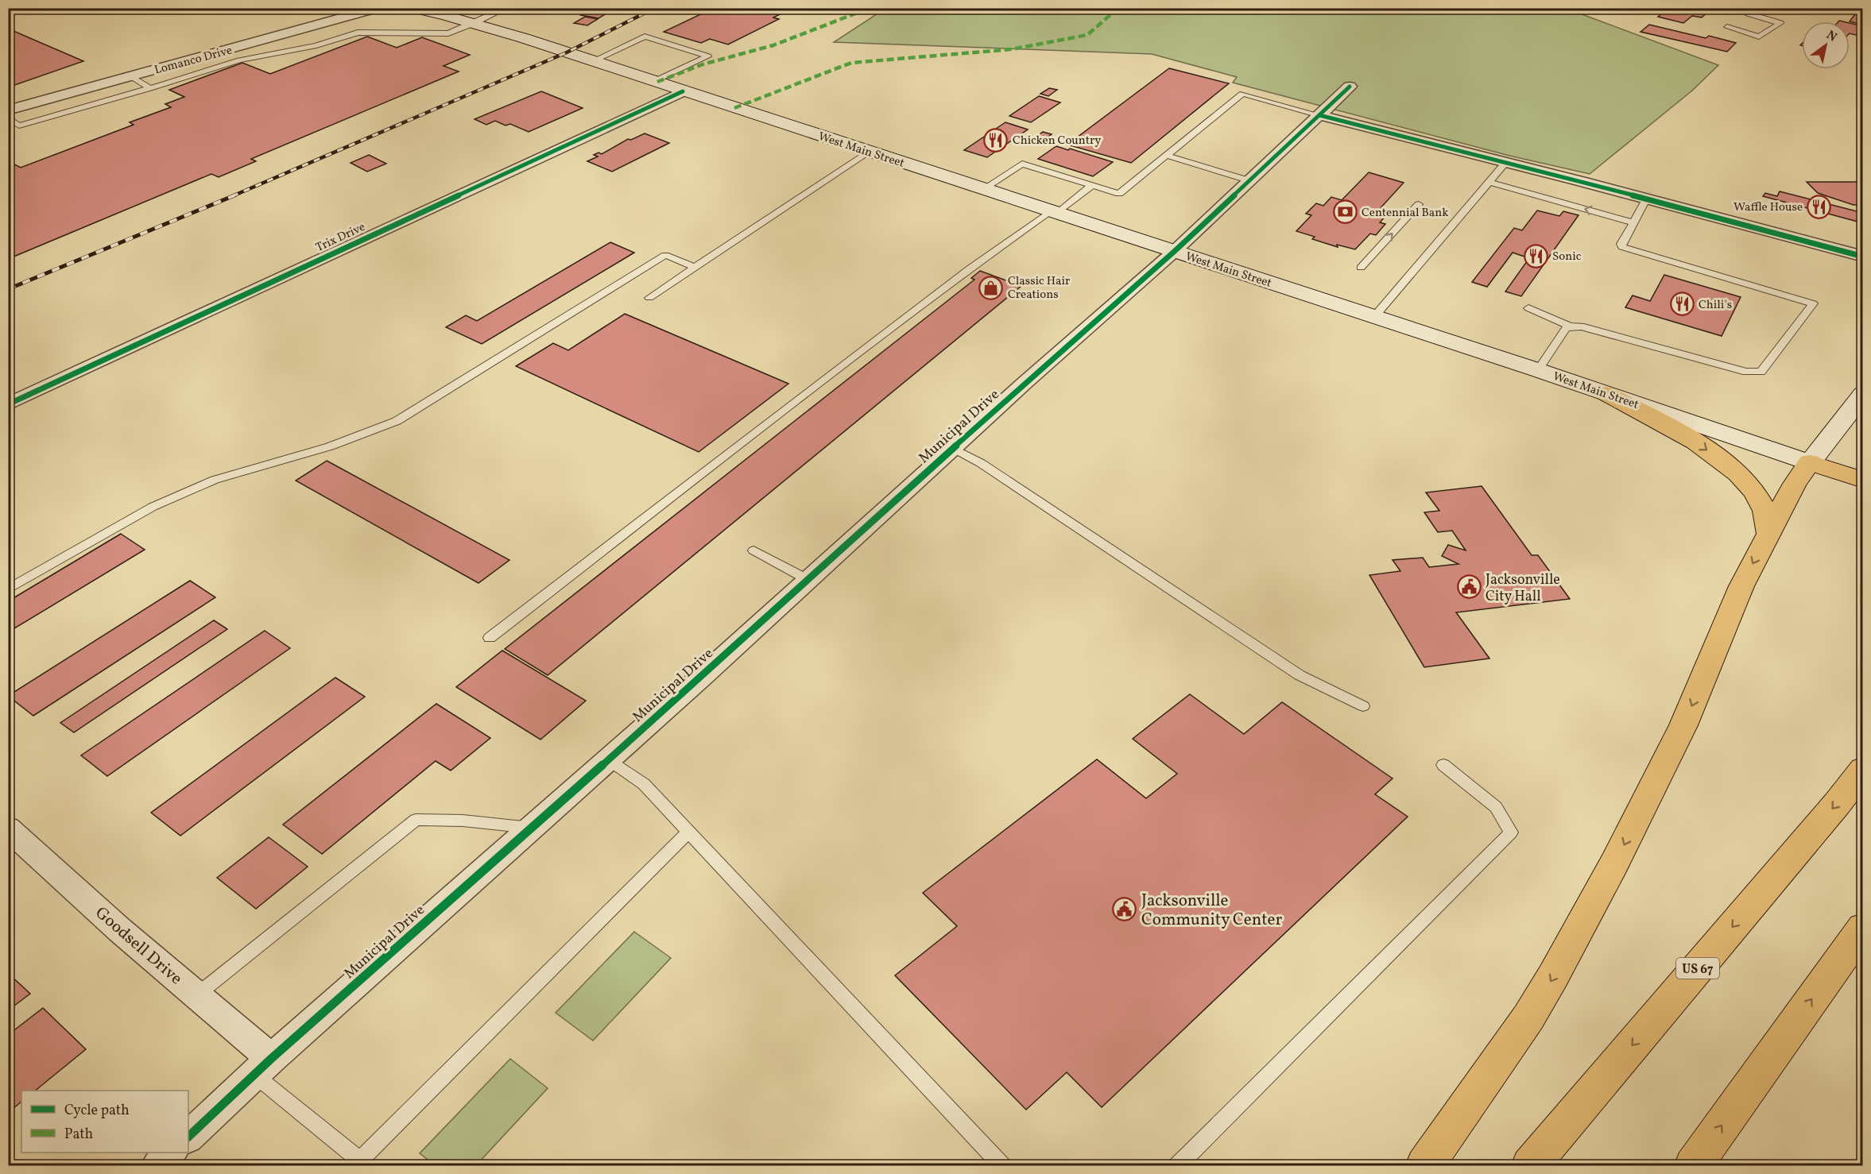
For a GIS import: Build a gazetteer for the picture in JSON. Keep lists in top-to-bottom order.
{
  "streets": {
    "main road": ["West Main Street", "US 67"],
    "street": [
      "Lomanco Drive",
      "Trix Drive",
      "Municipal Drive",
      "Goodsell Drive"
    ]
  },
  "crossings": [
    ["West Main Street", "Trix Drive"],
    ["West Main Street", "Municipal Drive"],
    ["Municipal Drive", "Goodsell Drive"]
  ],
  "places": {
    "restaurant": [
      "Chicken Country",
      "Waffle House",
      "Sonic",
      "Chili's"
    ],
    "bank": ["Centennial Bank"],
    "shop": ["Classic Hair Creations"],
    "public building": ["Jacksonville City Hall", "Jacksonville Community Center"]
  },
  "legend": ["Cycle path", "Path"],
  "north": "top right"
}
